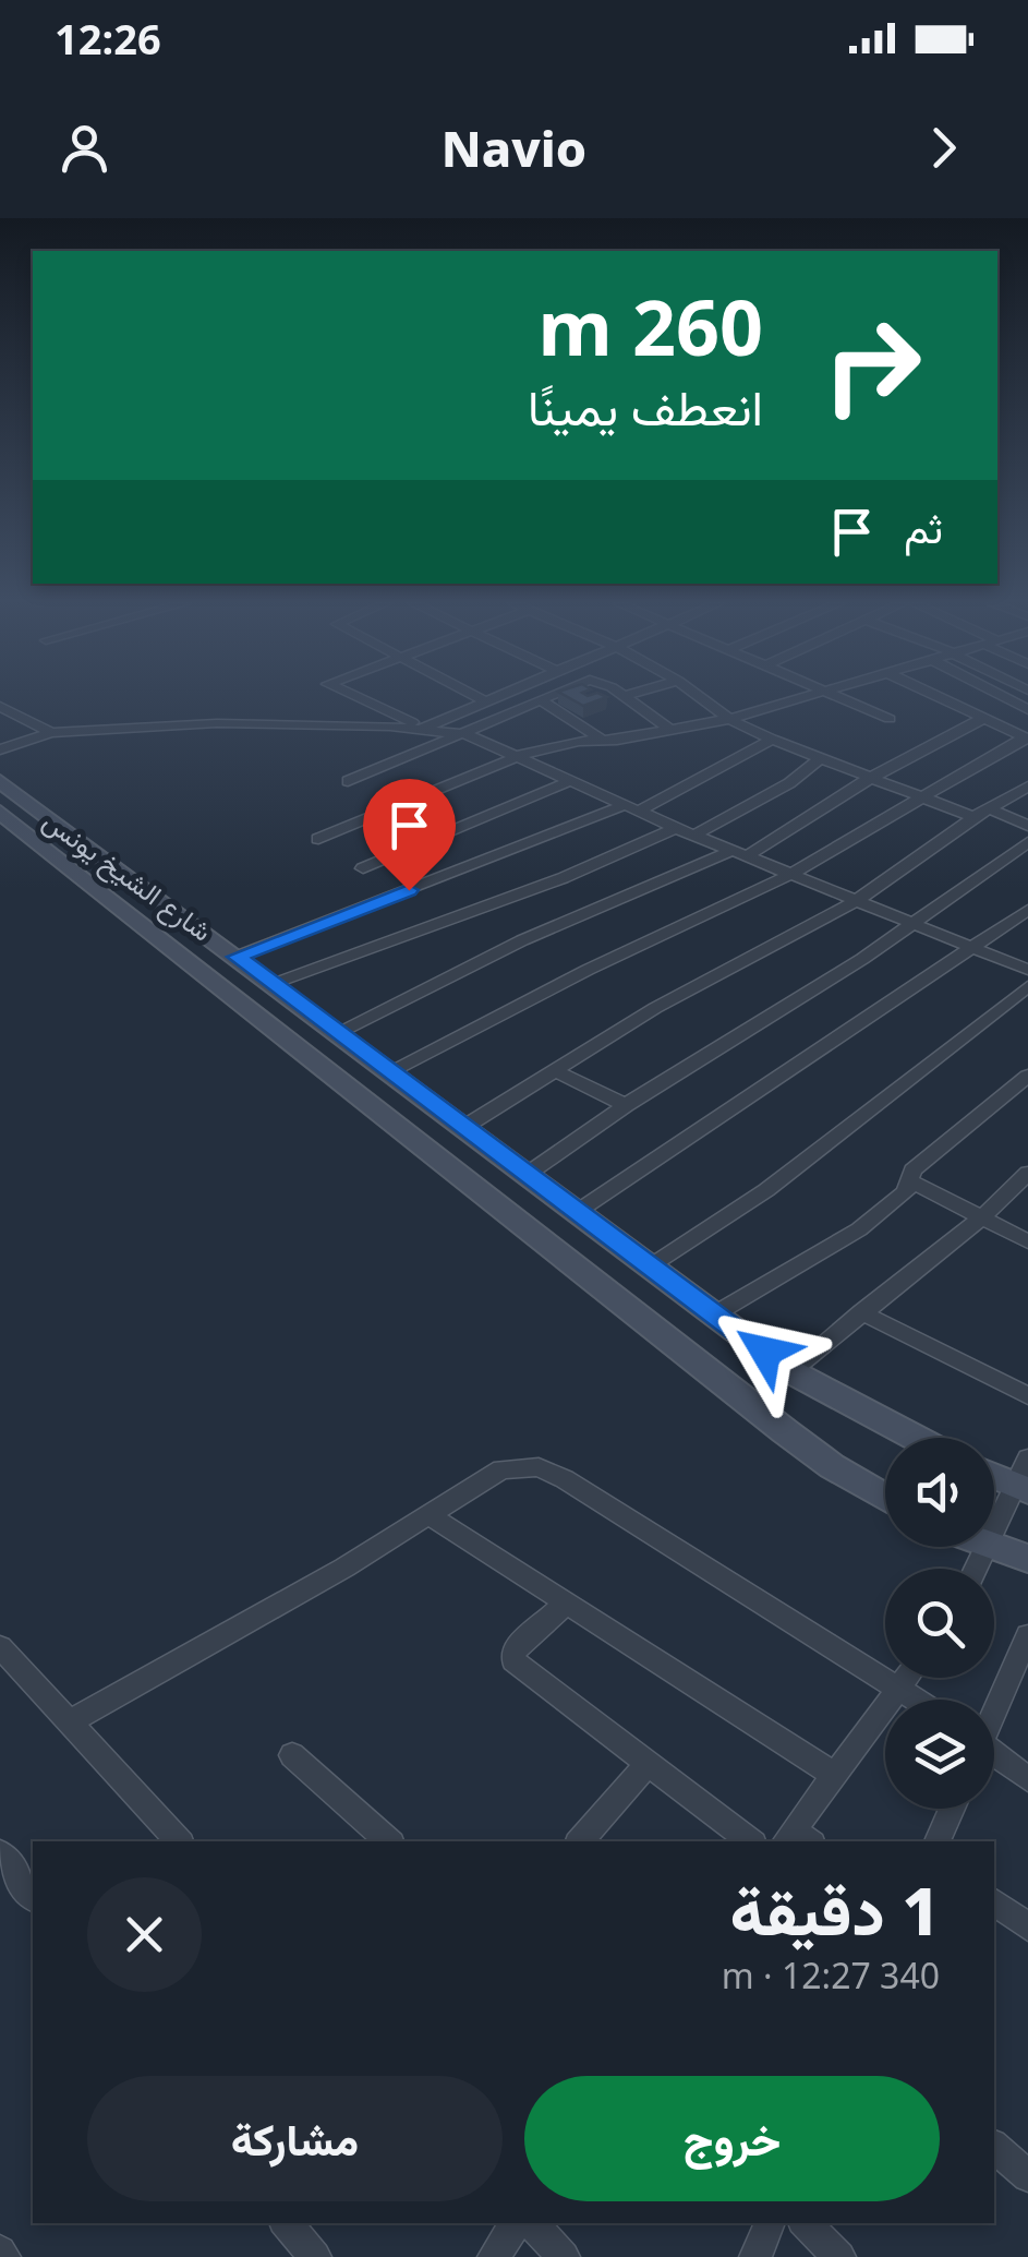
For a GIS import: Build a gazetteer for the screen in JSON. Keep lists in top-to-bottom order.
{
  "streets": {
    "street": ["شارع الشيخ يونس"]
  },
  "page": {
    "status": "12:26",
    "header": "Navio",
    "turn": ["260 m", "انعطف يمينًا"],
    "then": "ثم",
    "heading": ["1 دقيقة", "340 m · 12:27"],
    "buttons": ["خروج", "مشاركة"]
  }
}
